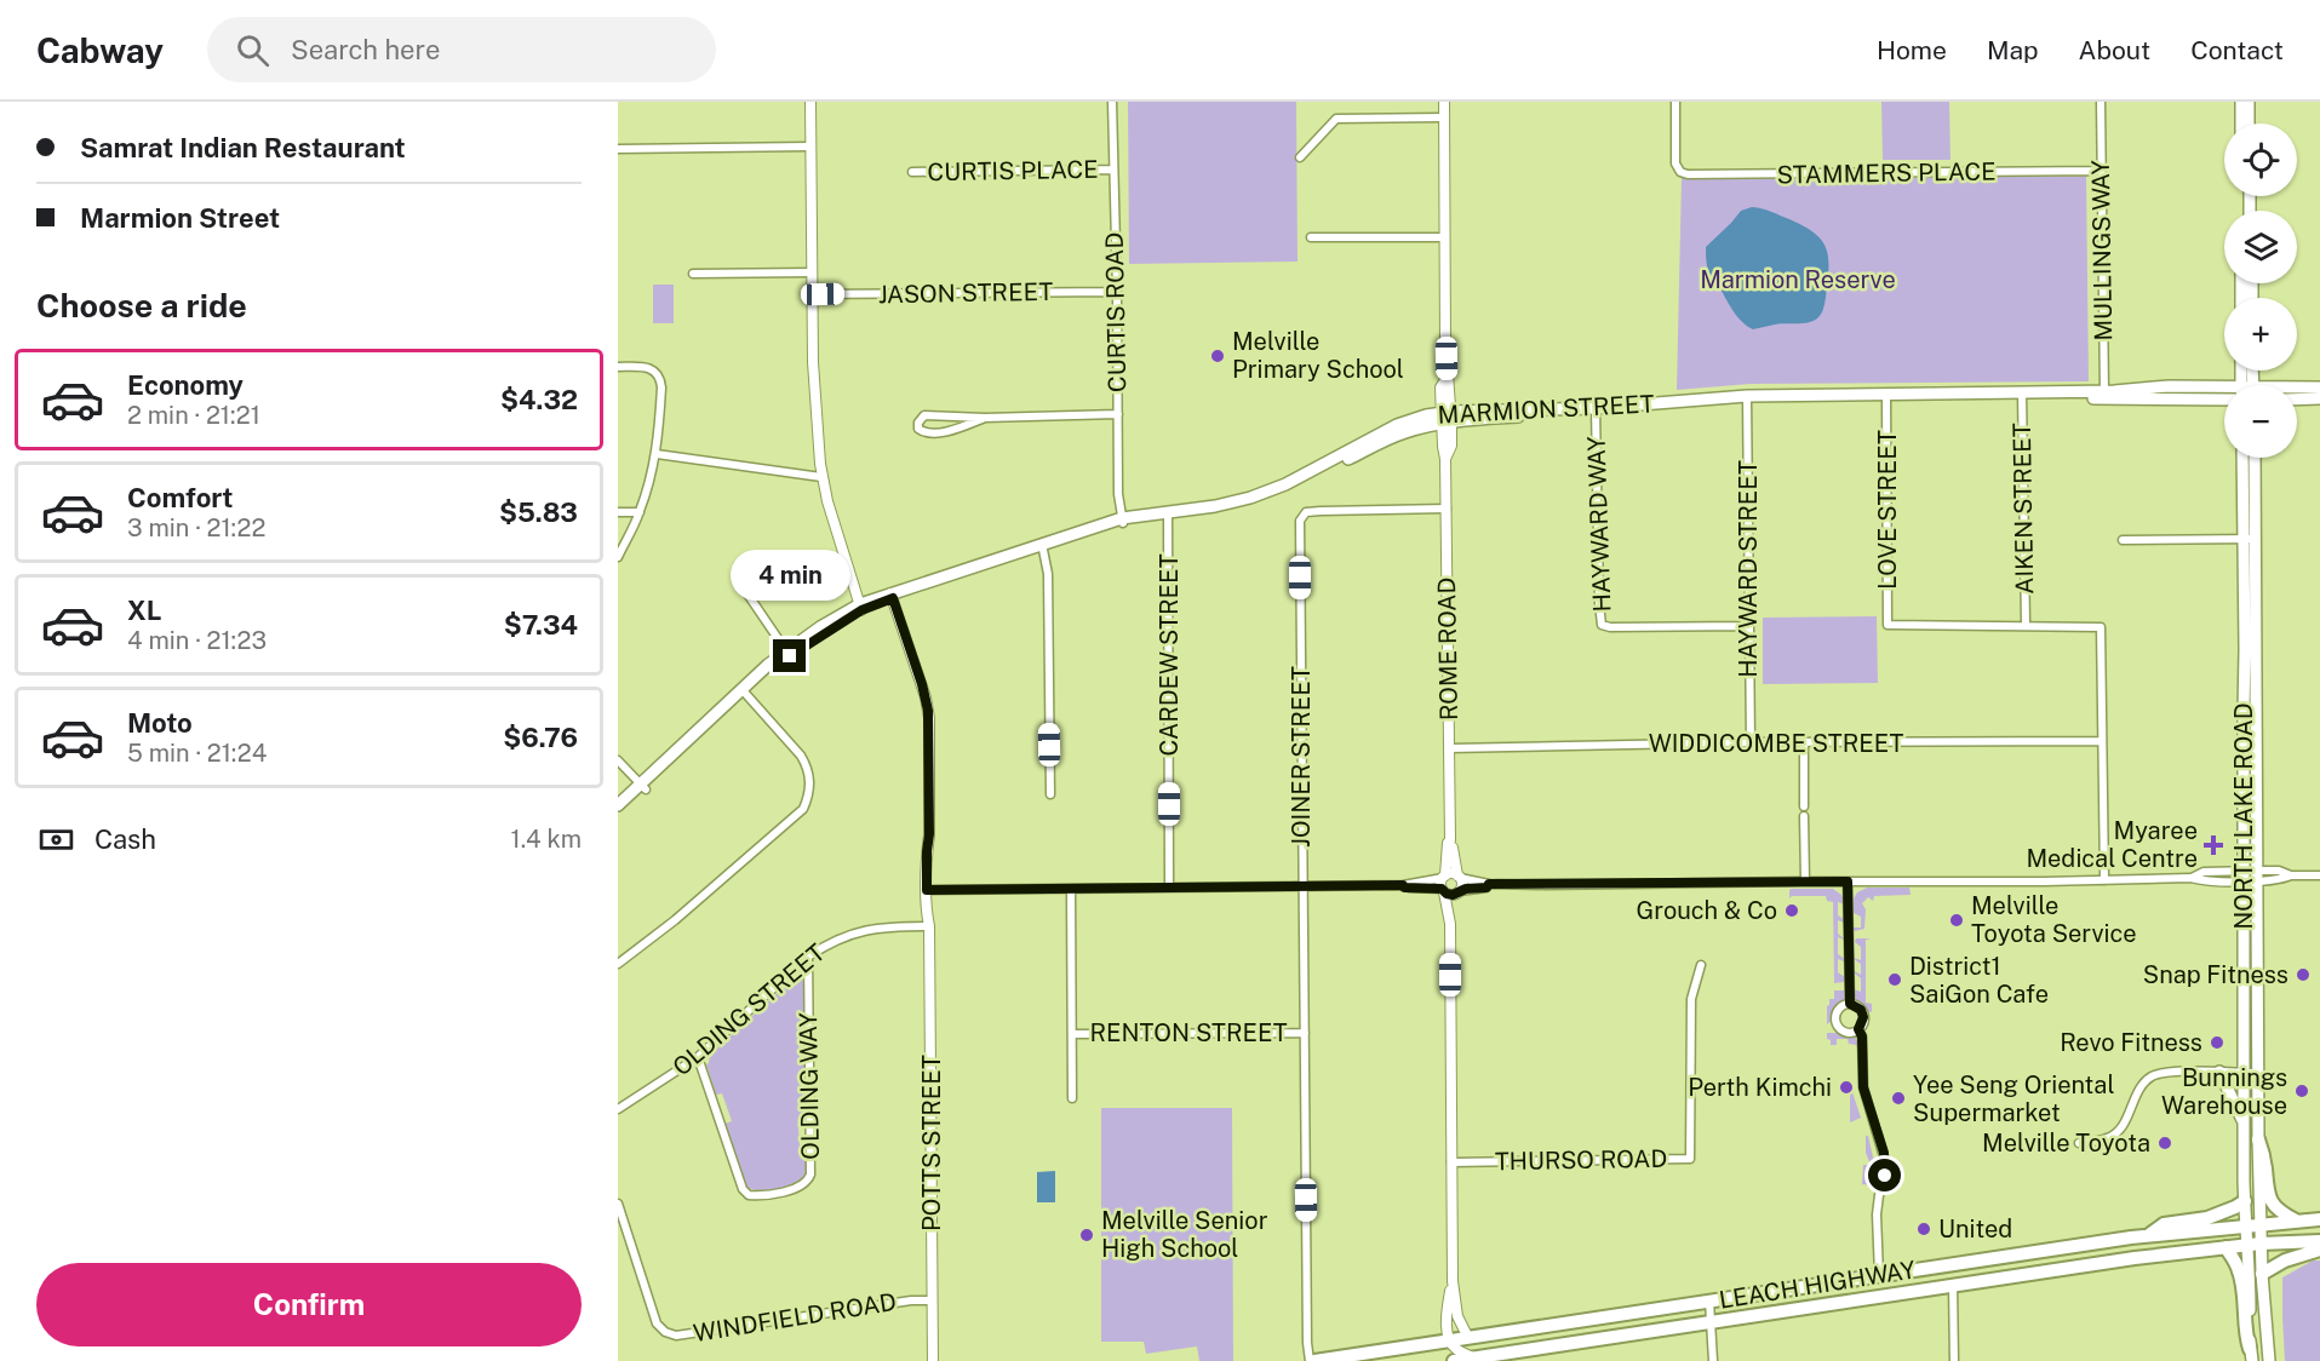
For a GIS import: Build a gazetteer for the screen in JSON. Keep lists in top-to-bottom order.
{
  "streets": {
    "highway": ["LEACH HIGHWAY"],
    "main road": ["MARMION STREET", "NORTH LAKE ROAD"],
    "street": [
      "CURTIS PLACE",
      "STAMMERS PLACE",
      "MULLINGS WAY",
      "JASON STREET",
      "CURTIS ROAD",
      "AIKEN STREET",
      "LOVE STREET",
      "HAYWARD WAY",
      "HAYWARD STREET",
      "ROME ROAD",
      "CARDEW STREET",
      "WIDDICOMBE STREET",
      "JOINER STREET",
      "OLDING STREET",
      "RENTON STREET",
      "OLDING WAY",
      "POTTS STREET",
      "THURSO ROAD",
      "WINDFIELD ROAD"
    ]
  },
  "crossings": [
    ["CURTIS PLACE", "CURTIS ROAD"],
    ["STAMMERS PLACE", "MULLINGS WAY"],
    ["MULLINGS WAY", "MARMION STREET"],
    ["JASON STREET", "CURTIS ROAD"],
    ["CURTIS ROAD", "MARMION STREET"],
    ["MARMION STREET", "AIKEN STREET"],
    ["MARMION STREET", "LOVE STREET"],
    ["MARMION STREET", "HAYWARD WAY"],
    ["MARMION STREET", "HAYWARD STREET"],
    ["MARMION STREET", "ROME ROAD"],
    ["MARMION STREET", "CARDEW STREET"],
    ["MARMION STREET", "POTTS STREET"],
    ["AIKEN STREET", "LOVE STREET"],
    ["HAYWARD WAY", "HAYWARD STREET"],
    ["HAYWARD STREET", "WIDDICOMBE STREET"],
    ["ROME ROAD", "WIDDICOMBE STREET"],
    ["ROME ROAD", "JOINER STREET"],
    ["JOINER STREET", "RENTON STREET"],
    ["JOINER STREET", "LEACH HIGHWAY"],
    ["NORTH LAKE ROAD", "LEACH HIGHWAY"],
    ["OLDING STREET", "OLDING WAY"],
    ["OLDING STREET", "POTTS STREET"],
    ["POTTS STREET", "WINDFIELD ROAD"]
  ],
  "parks": ["Marmion Reserve"],
  "places": {
    "other": [
      "Melville Primary School",
      "Grouch & Co",
      "Melville Toyota Service",
      "Snap Fitness",
      "District1 SaiGon Cafe",
      "Revo Fitness",
      "Perth Kimchi",
      "Bunnings Warehouse",
      "Yee Seng Oriental Supermarket",
      "Melville Toyota",
      "United",
      "Melville Senior High School"
    ],
    "health": ["Myaree Medical Centre"]
  },
  "page": {
    "header": "Cabway",
    "search": "Search here",
    "nav": [
      "Home",
      "Map",
      "About",
      "Contact"
    ],
    "banner": ["Samrat Indian Restaurant", "Marmion Street"],
    "map_buttons": ["+", "−"],
    "heading": "Choose a ride",
    "list": [
      {
        "name": "Economy",
        "note": "2 min · 21:21",
        "value": "$4.32"
      },
      {
        "name": "Comfort",
        "note": "3 min · 21:22",
        "value": "$5.83"
      },
      {
        "name": "XL",
        "note": "4 min · 21:23",
        "value": "$7.34"
      },
      {
        "name": "Moto",
        "note": "5 min · 21:24",
        "value": "$6.76"
      }
    ],
    "bubble": "4 min",
    "pay": ["Cash", "1.4 km"],
    "buttons": "Confirm"
  }
}
